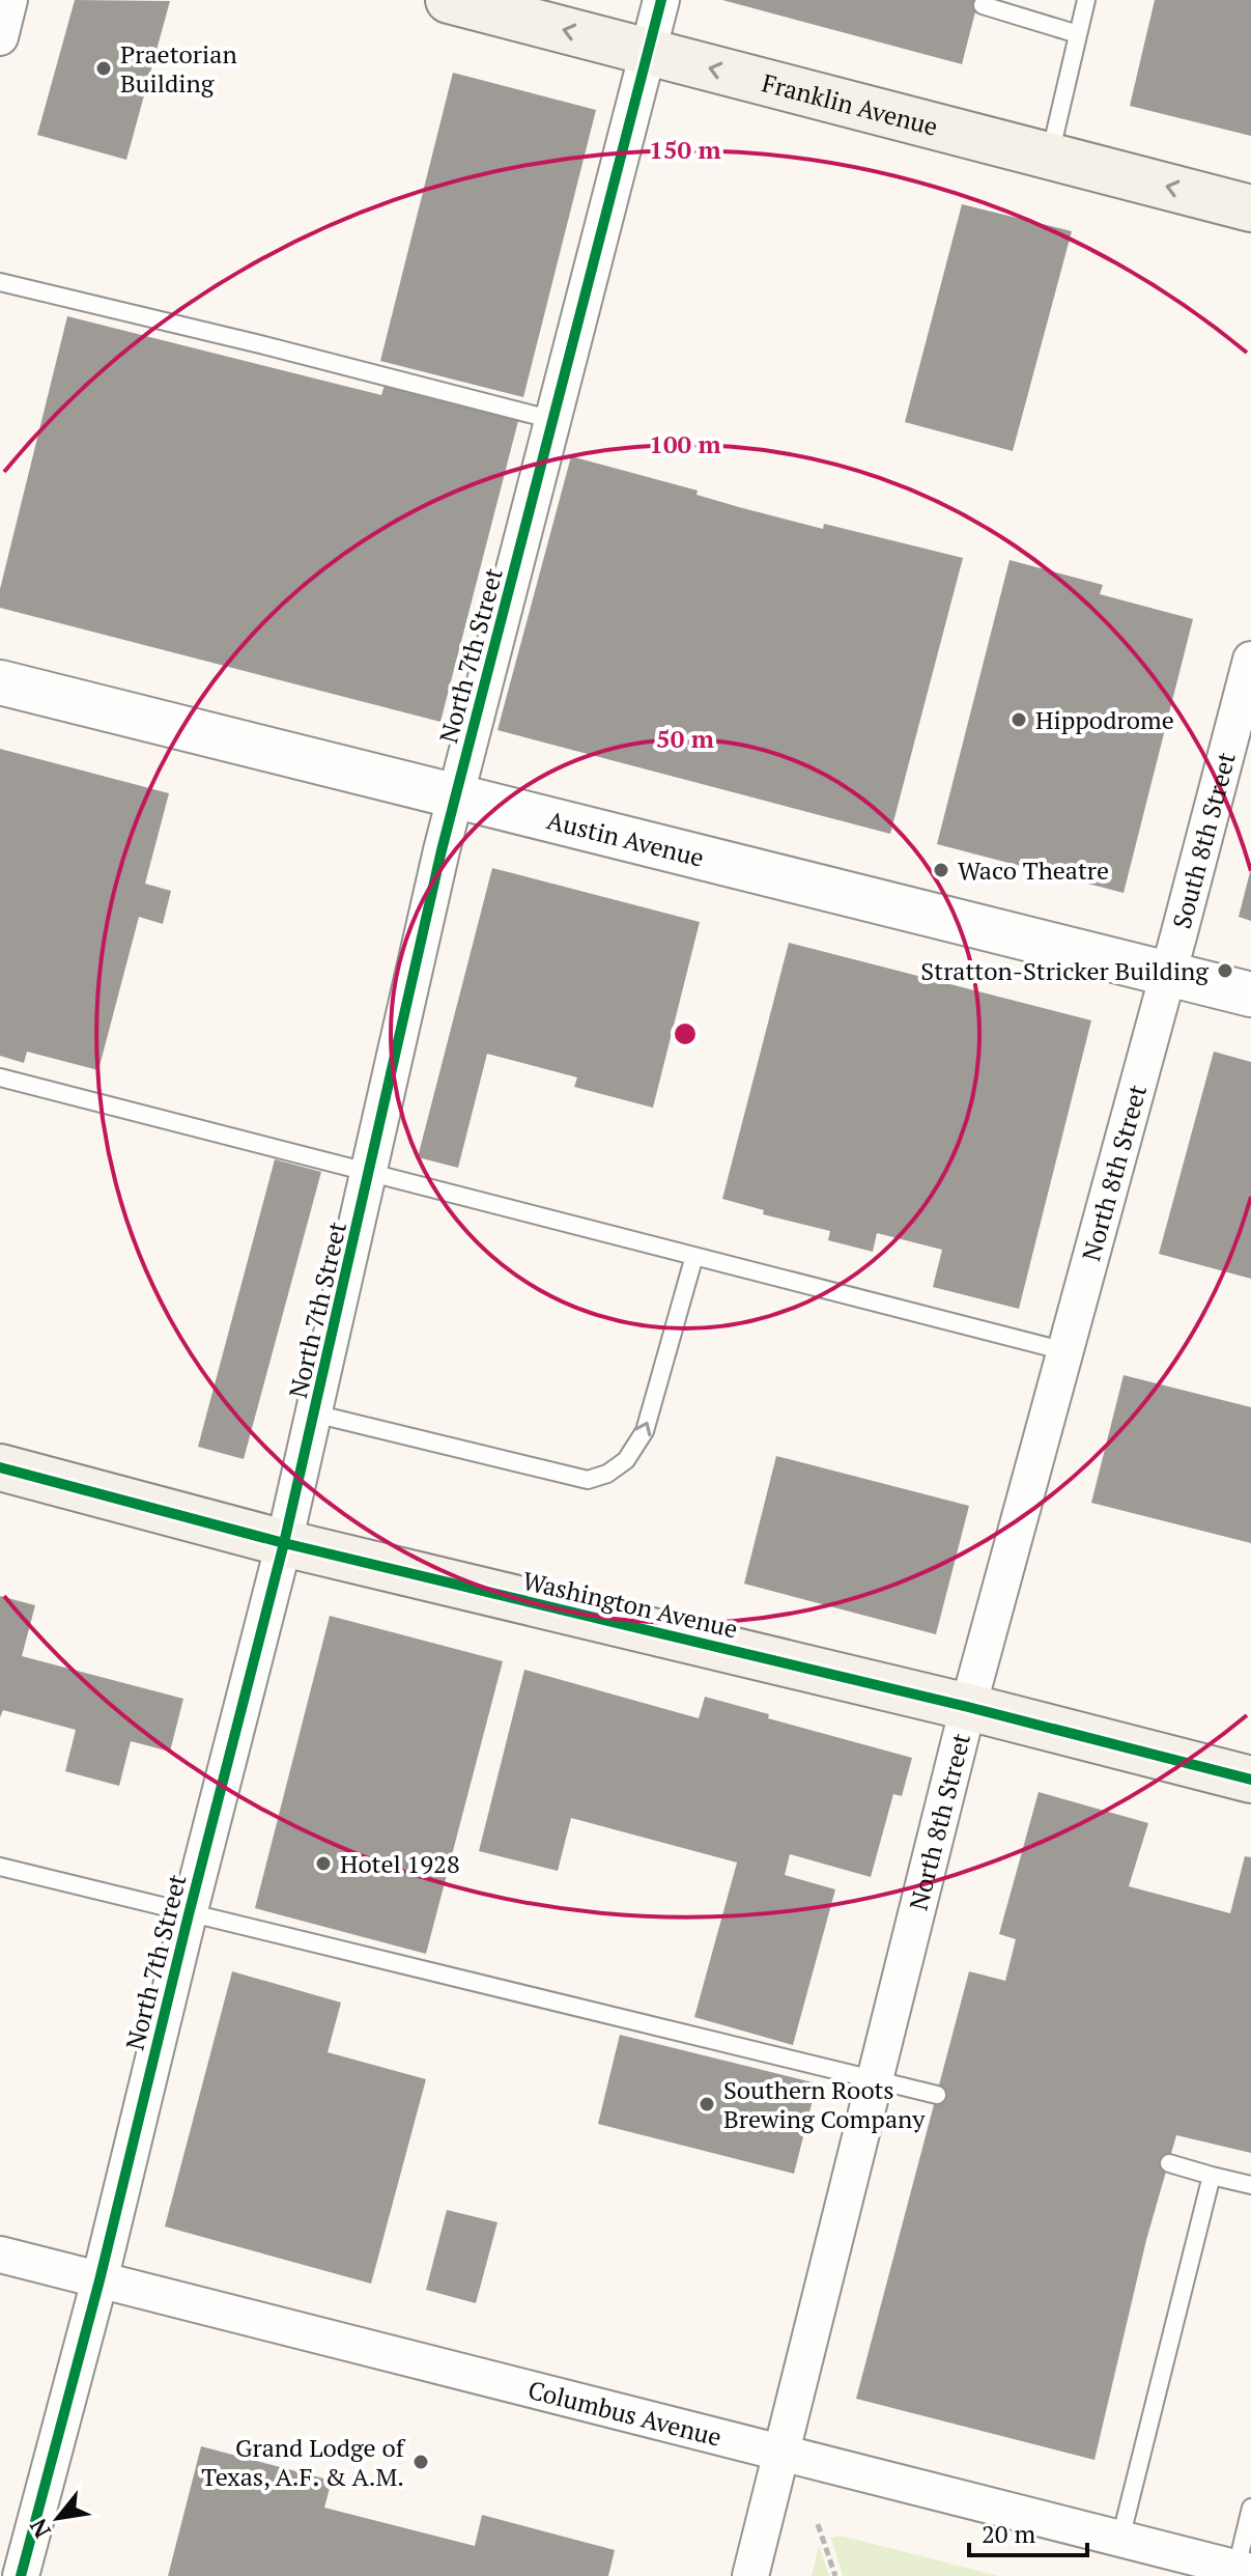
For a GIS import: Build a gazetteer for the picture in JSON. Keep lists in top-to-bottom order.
{
  "streets": {
    "main road": ["Franklin Avenue", "Washington Avenue"],
    "street": [
      "North 7th Street",
      "Austin Avenue",
      "South 8th Street",
      "North 8th Street",
      "Columbus Avenue"
    ]
  },
  "crossings": [
    ["Franklin Avenue", "North 7th Street"],
    ["North 7th Street", "Austin Avenue"],
    ["North 7th Street", "Washington Avenue"],
    ["North 7th Street", "Columbus Avenue"],
    ["Austin Avenue", "South 8th Street"],
    ["Austin Avenue", "North 8th Street"],
    ["South 8th Street", "North 8th Street"],
    ["North 8th Street", "Washington Avenue"],
    ["North 8th Street", "Columbus Avenue"]
  ],
  "one_way": ["Franklin Avenue"],
  "places": [
    "Praetorian Building",
    "Hippodrome",
    "Waco Theatre",
    "Stratton-Stricker Building",
    "Hotel 1928",
    "Southern Roots Brewing Company",
    "Grand Lodge of Texas, A.F. & A.M."
  ],
  "scale_bar": "20 m",
  "north": "bottom left",
  "rings": ["150 m", "100 m", "50 m"]
}
